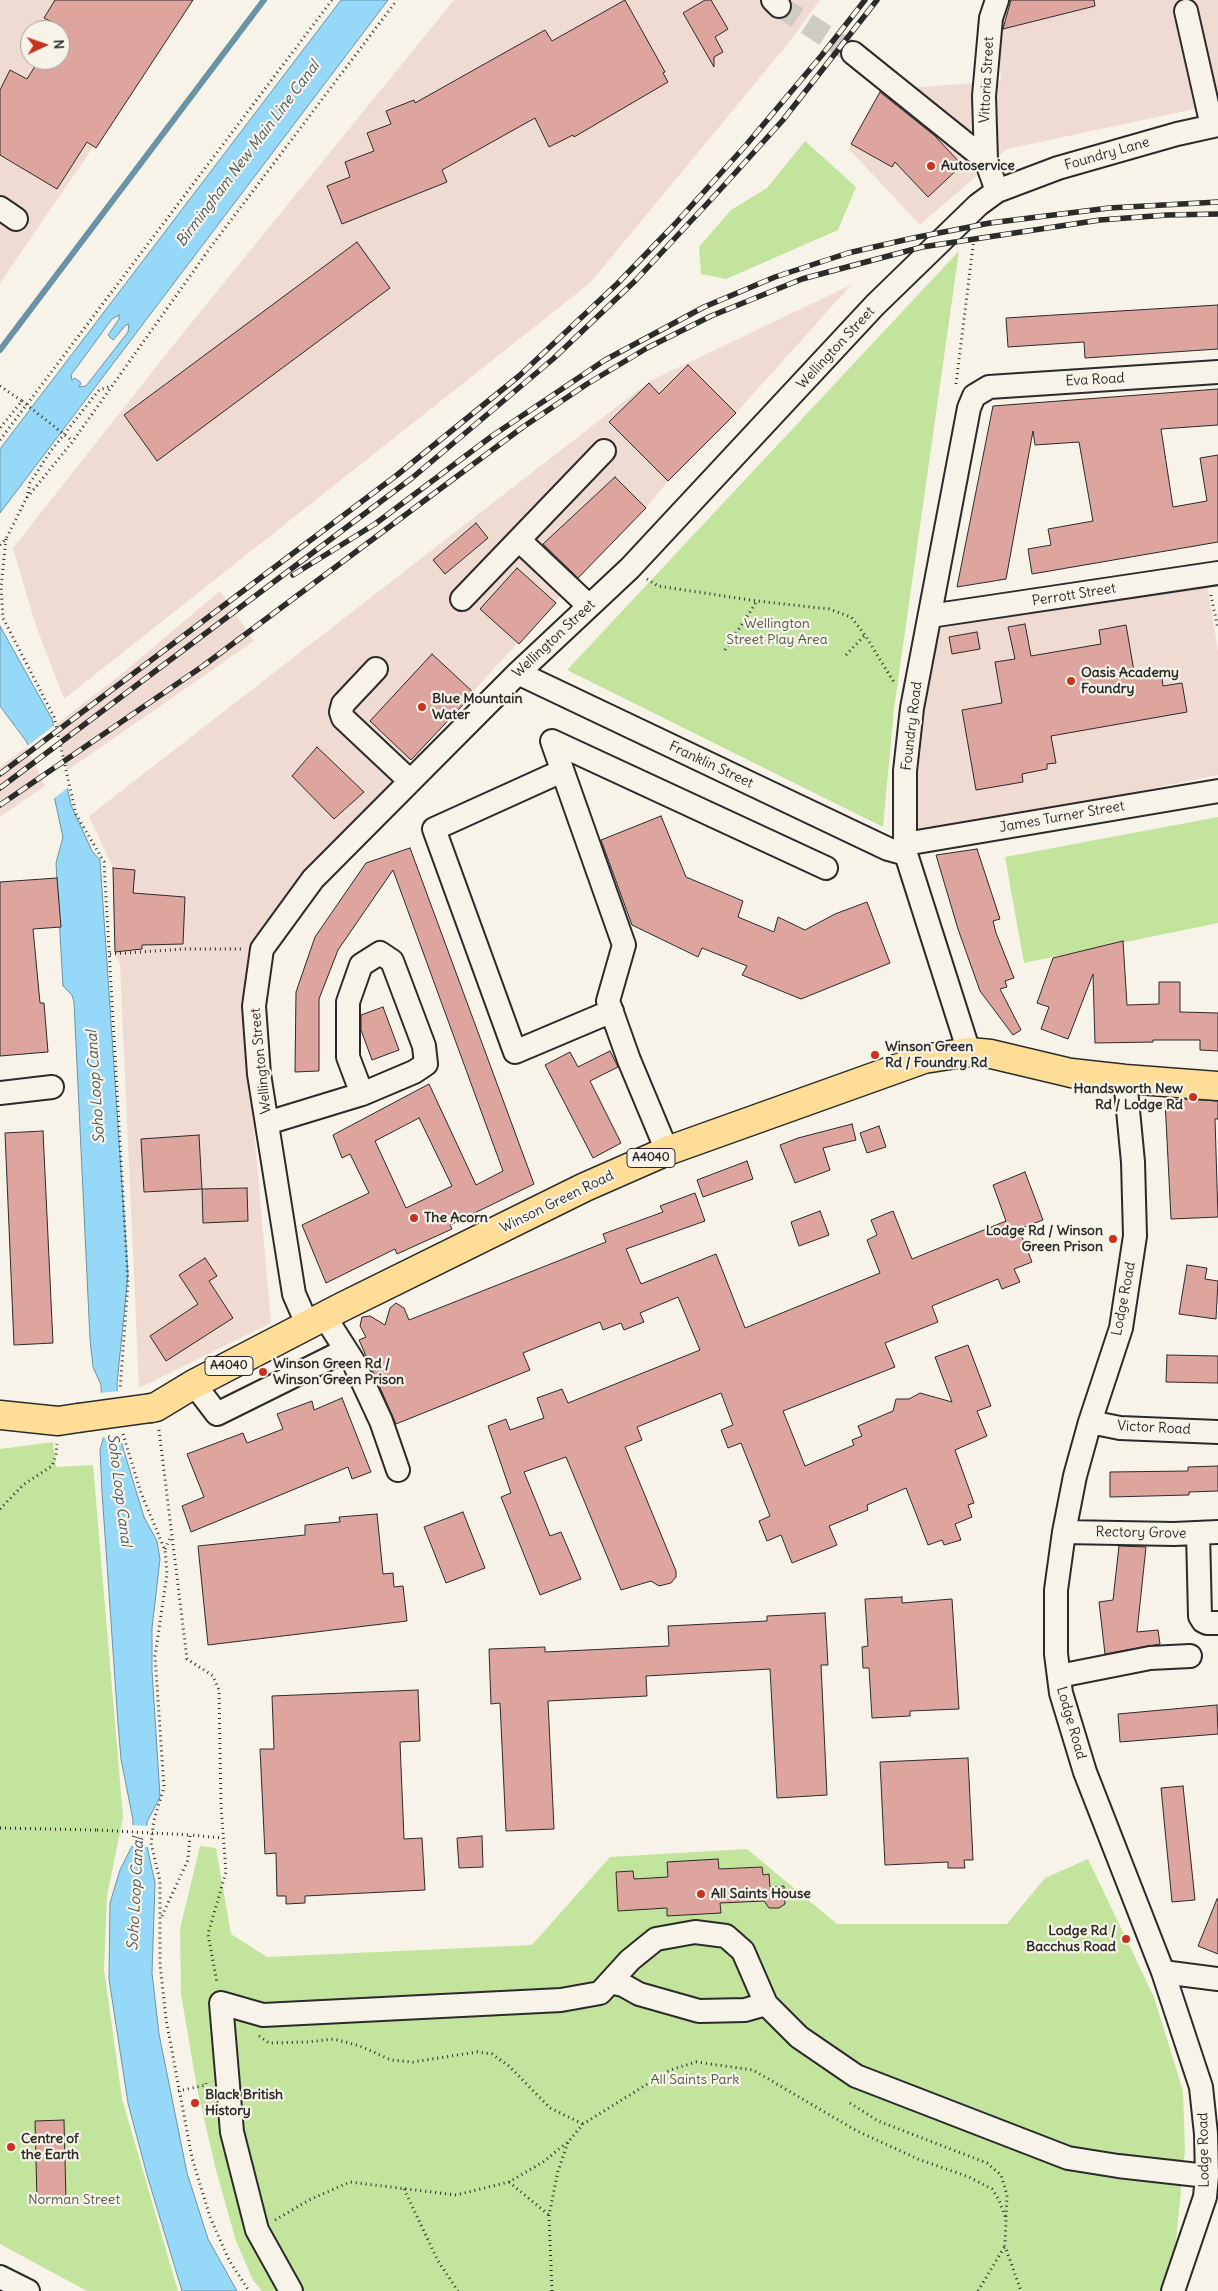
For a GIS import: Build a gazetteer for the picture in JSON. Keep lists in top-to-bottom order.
{
  "streets": {
    "main road": ["A4040", "Winson Green Road"],
    "street": [
      "Vittoria Street",
      "Foundry Lane",
      "Wellington Street",
      "Eva Road",
      "Perrott Street",
      "Foundry Road",
      "Franklin Street",
      "James Turner Street",
      "Lodge Road",
      "Victor Road",
      "Rectory Grove"
    ]
  },
  "crossings": [
    ["Foundry Lane", "Wellington Street"],
    ["Wellington Street", "Franklin Street"],
    ["Wellington Street", "Winson Green Road"],
    ["Eva Road", "Foundry Road"],
    ["Perrott Street", "Foundry Road"],
    ["Foundry Road", "Franklin Street"],
    ["Foundry Road", "James Turner Street"],
    ["Foundry Road", "Winson Green Road"],
    ["Franklin Street", "James Turner Street"],
    ["A4040", "Winson Green Road"],
    ["A4040", "Lodge Road"],
    ["Winson Green Road", "Lodge Road"],
    ["Lodge Road", "Victor Road"],
    ["Lodge Road", "Rectory Grove"]
  ],
  "water": ["Birmingham New Main Line Canal", "Soho Loop Canal"],
  "parks": ["Wellington Street Play Area", "All Saints Park", "Norman Street"],
  "places": [
    "Autoservice",
    "Oasis Academy Foundry",
    "Blue Mountain Water",
    "Winson Green Rd / Foundry Rd",
    "Handsworth New Rd / Lodge Rd",
    "The Acorn",
    "Lodge Rd / Winson Green Prison",
    "Winson Green Rd / Winson Green Prison",
    "All Saints House",
    "Lodge Rd / Bacchus Road",
    "Black British History",
    "Centre of the Earth"
  ],
  "north": "right"
}
